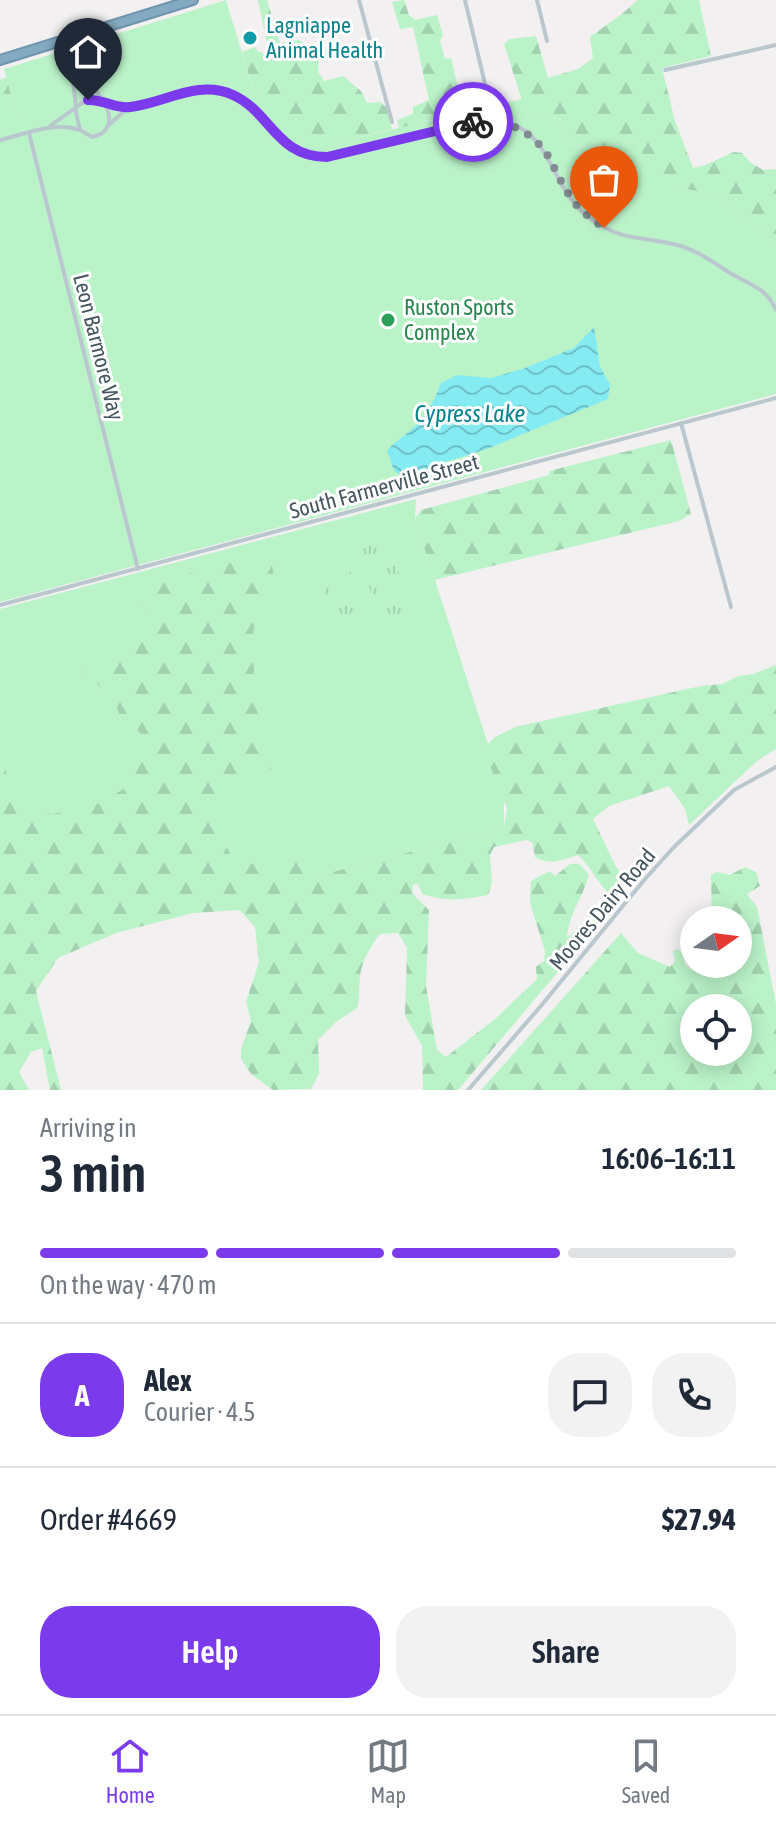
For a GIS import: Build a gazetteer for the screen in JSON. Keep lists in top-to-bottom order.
{
  "streets": {
    "street": ["Leon Barmore Way", "South Farmerville Street", "Moores Dairy Road"]
  },
  "crossings": [
    ["Leon Barmore Way", "South Farmerville Street"]
  ],
  "water": ["Cypress Lake"],
  "places": ["Lagniappe Animal Health", "Ruston Sports Complex"],
  "north": "right",
  "page": {
    "heading": ["3 min", "Arriving in", "16:06–16:11"],
    "panel": [
      "Alex",
      "Courier · 4.5",
      "Order #4669",
      "$27.94"
    ],
    "bar": "On the way · 470 m",
    "round": "A",
    "buttons": ["Help", "Share"],
    "tabs": ["Home", "Map", "Saved"]
  }
}
